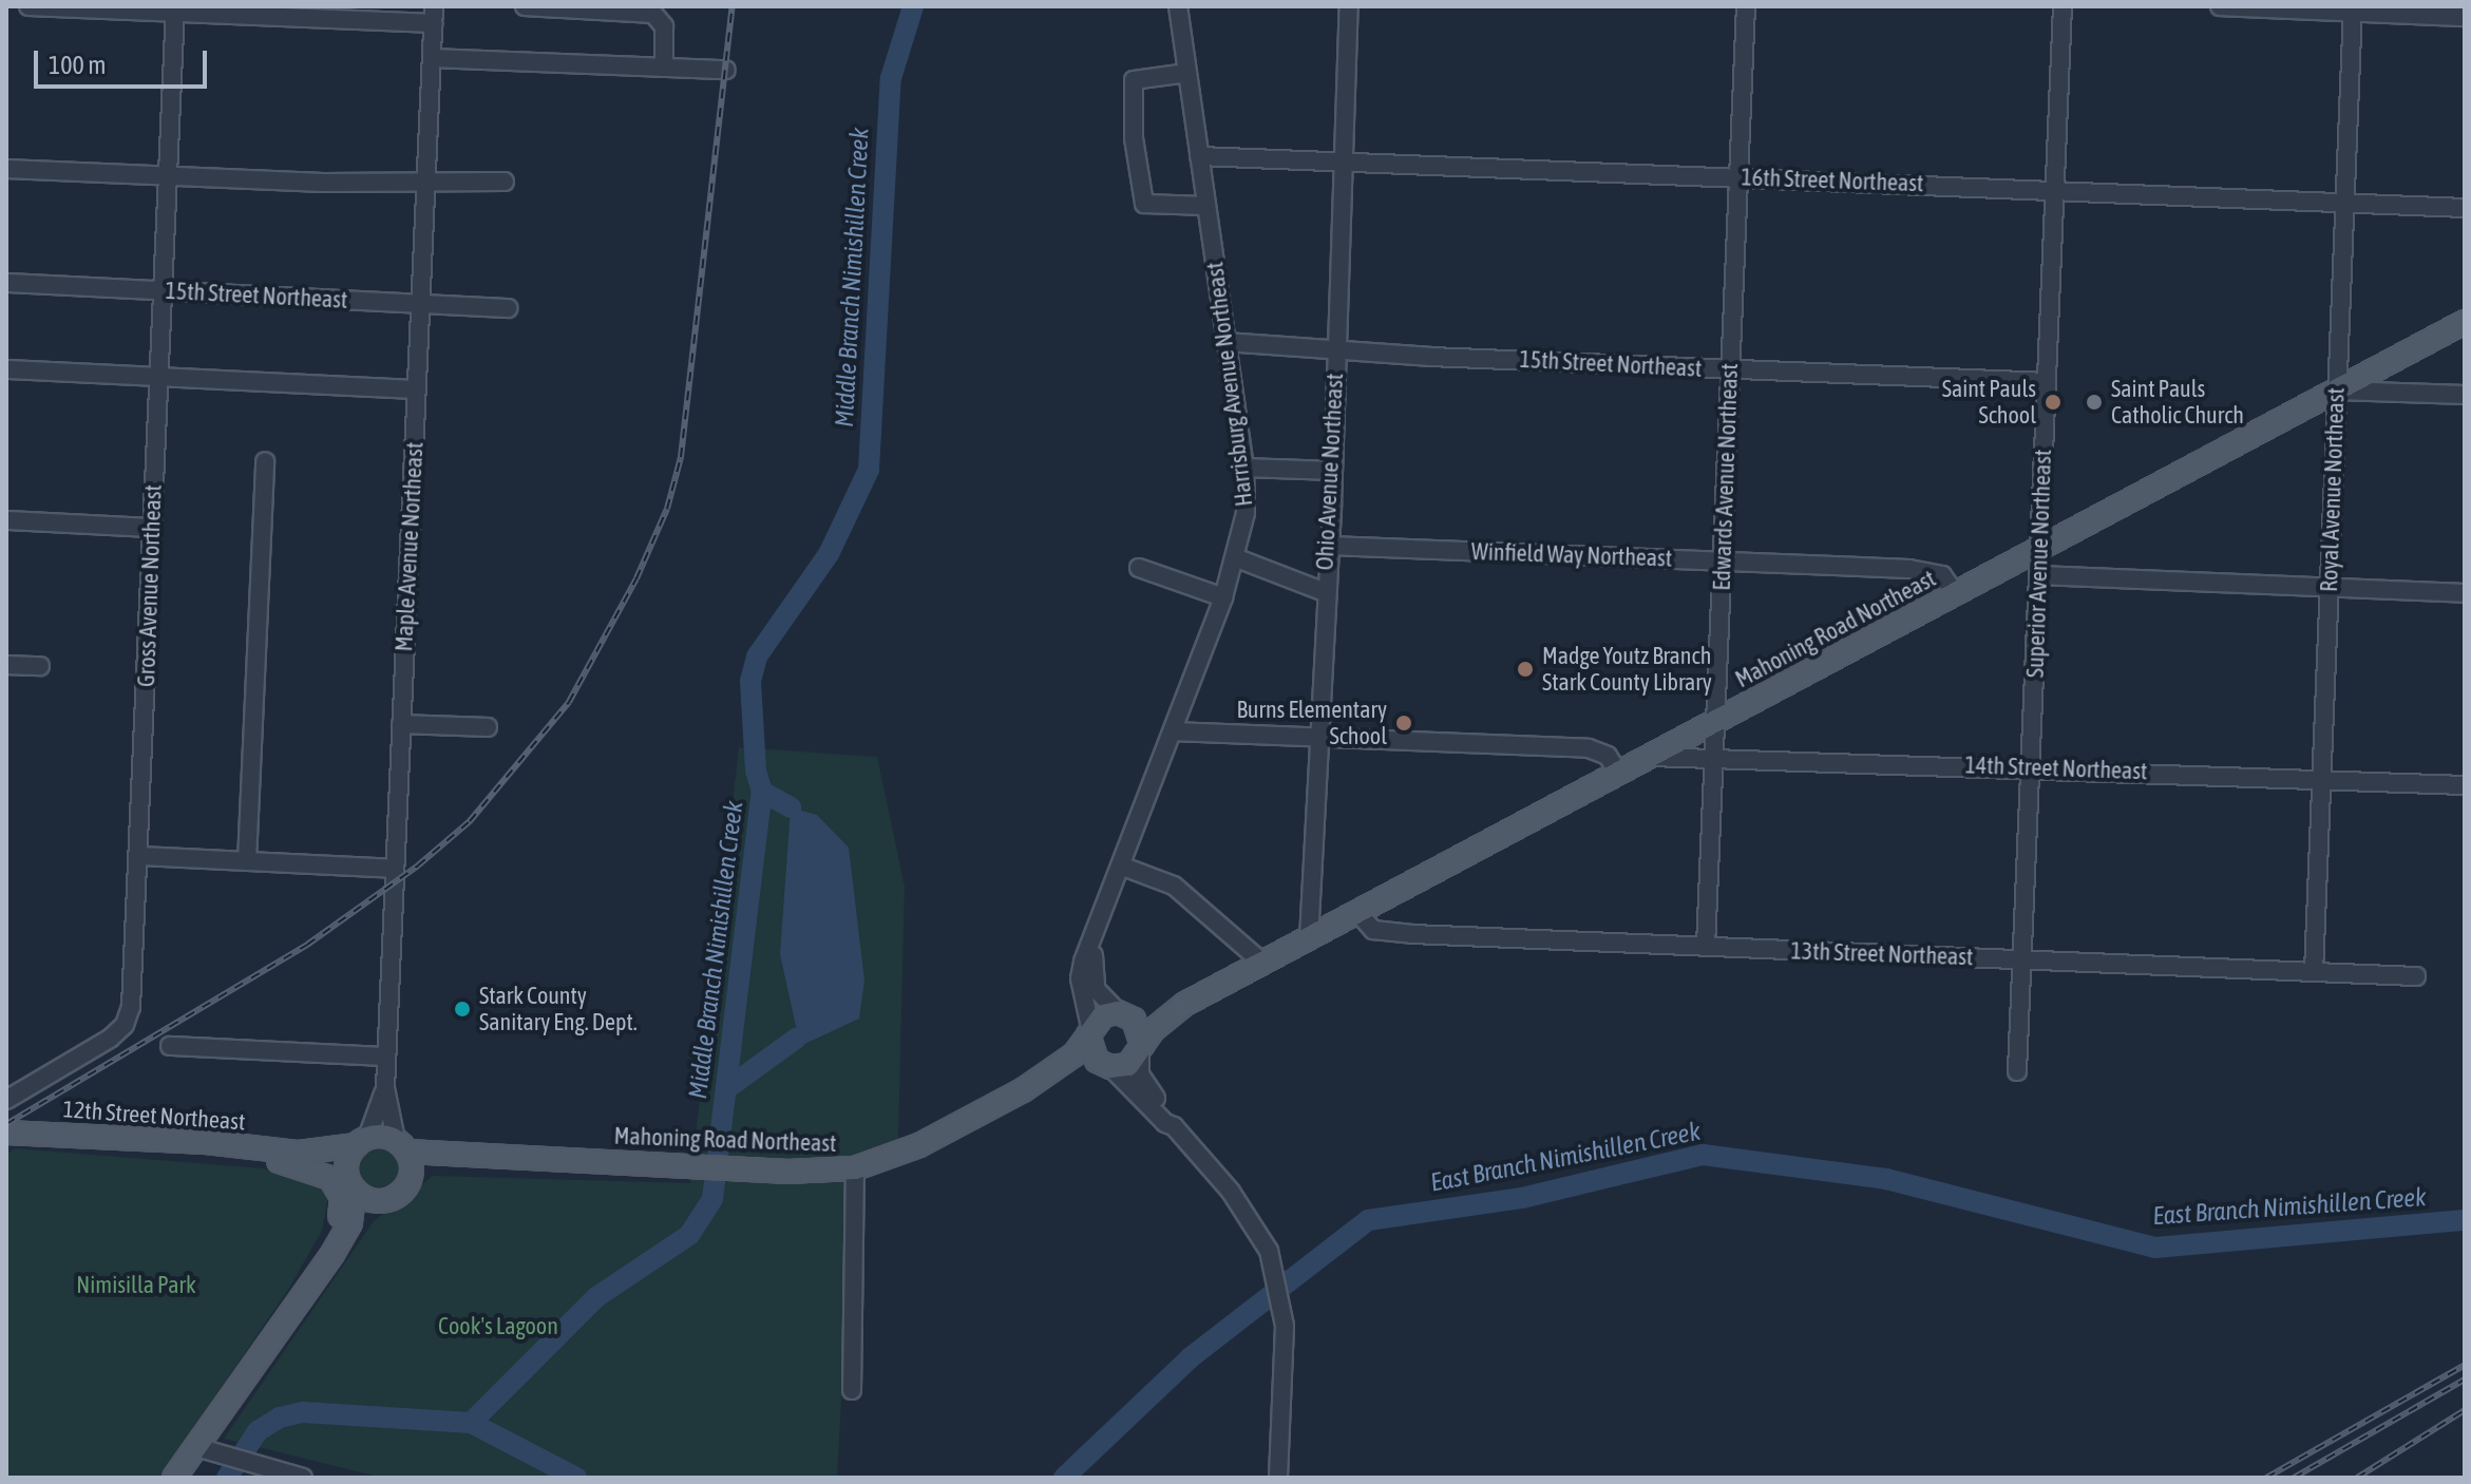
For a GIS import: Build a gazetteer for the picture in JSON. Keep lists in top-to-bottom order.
{
  "streets": {
    "main road": ["Mahoning Road Northeast", "12th Street Northeast"],
    "street": [
      "16th Street Northeast",
      "15th Street Northeast",
      "Harrisburg Avenue Northeast",
      "Ohio Avenue Northeast",
      "Edwards Avenue Northeast",
      "Royal Avenue Northeast",
      "Maple Avenue Northeast",
      "Winfield Way Northeast",
      "Superior Avenue Northeast",
      "Gross Avenue Northeast",
      "14th Street Northeast",
      "13th Street Northeast"
    ]
  },
  "crossings": [
    ["16th Street Northeast", "Harrisburg Avenue Northeast"],
    ["16th Street Northeast", "Ohio Avenue Northeast"],
    ["16th Street Northeast", "Edwards Avenue Northeast"],
    ["16th Street Northeast", "Royal Avenue Northeast"],
    ["16th Street Northeast", "Superior Avenue Northeast"],
    ["15th Street Northeast", "Harrisburg Avenue Northeast"],
    ["15th Street Northeast", "Ohio Avenue Northeast"],
    ["15th Street Northeast", "Edwards Avenue Northeast"],
    ["15th Street Northeast", "Maple Avenue Northeast"],
    ["15th Street Northeast", "Superior Avenue Northeast"],
    ["15th Street Northeast", "Gross Avenue Northeast"],
    ["Harrisburg Avenue Northeast", "Mahoning Road Northeast"],
    ["Ohio Avenue Northeast", "Winfield Way Northeast"],
    ["Ohio Avenue Northeast", "Mahoning Road Northeast"],
    ["Edwards Avenue Northeast", "Winfield Way Northeast"],
    ["Edwards Avenue Northeast", "Mahoning Road Northeast"],
    ["Edwards Avenue Northeast", "14th Street Northeast"],
    ["Edwards Avenue Northeast", "13th Street Northeast"],
    ["Royal Avenue Northeast", "Mahoning Road Northeast"],
    ["Royal Avenue Northeast", "14th Street Northeast"],
    ["Royal Avenue Northeast", "13th Street Northeast"],
    ["Maple Avenue Northeast", "Mahoning Road Northeast"],
    ["Maple Avenue Northeast", "12th Street Northeast"],
    ["Winfield Way Northeast", "Mahoning Road Northeast"],
    ["Superior Avenue Northeast", "Mahoning Road Northeast"],
    ["Superior Avenue Northeast", "14th Street Northeast"],
    ["Superior Avenue Northeast", "13th Street Northeast"],
    ["Mahoning Road Northeast", "14th Street Northeast"],
    ["Mahoning Road Northeast", "13th Street Northeast"],
    ["Mahoning Road Northeast", "12th Street Northeast"]
  ],
  "water": ["Middle Branch Nimishillen Creek", "East Branch Nimishillen Creek"],
  "parks": ["Nimisilla Park", "Cook's Lagoon"],
  "places": [
    "Saint Pauls School",
    "Saint Pauls Catholic Church",
    "Madge Youtz Branch Stark County Library",
    "Burns Elementary School",
    "Stark County Sanitary Eng. Dept."
  ],
  "scale_bar": "100 m"
}
